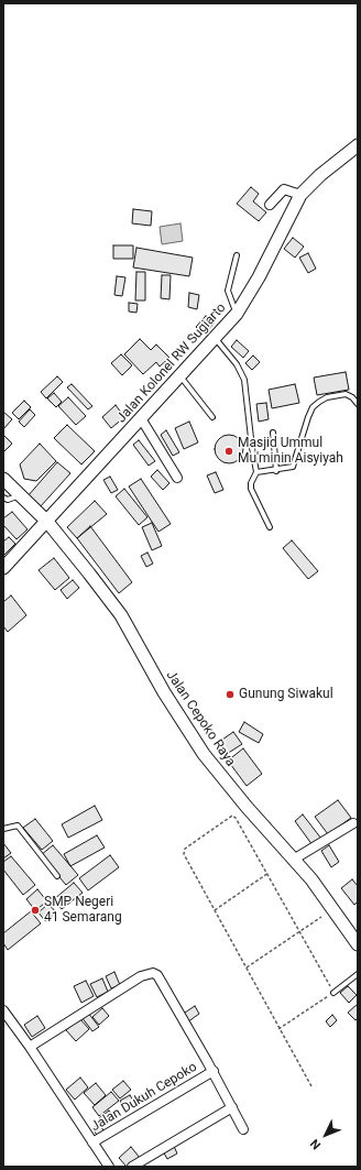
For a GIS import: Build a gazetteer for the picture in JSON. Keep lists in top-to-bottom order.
{
  "streets": {
    "main road": ["Jalan Kolonel RW Sugiarto", "Jalan Cepoko Raya"],
    "street": ["Jalan Dukuh Cepoko"]
  },
  "crossings": [
    ["Jalan Kolonel RW Sugiarto", "Jalan Cepoko Raya"]
  ],
  "places": ["Masjid Ummul Mu'minin Aisyiyah", "Gunung Siwakul", "SMP Negeri 41 Semarang"],
  "north": "bottom left"
}
